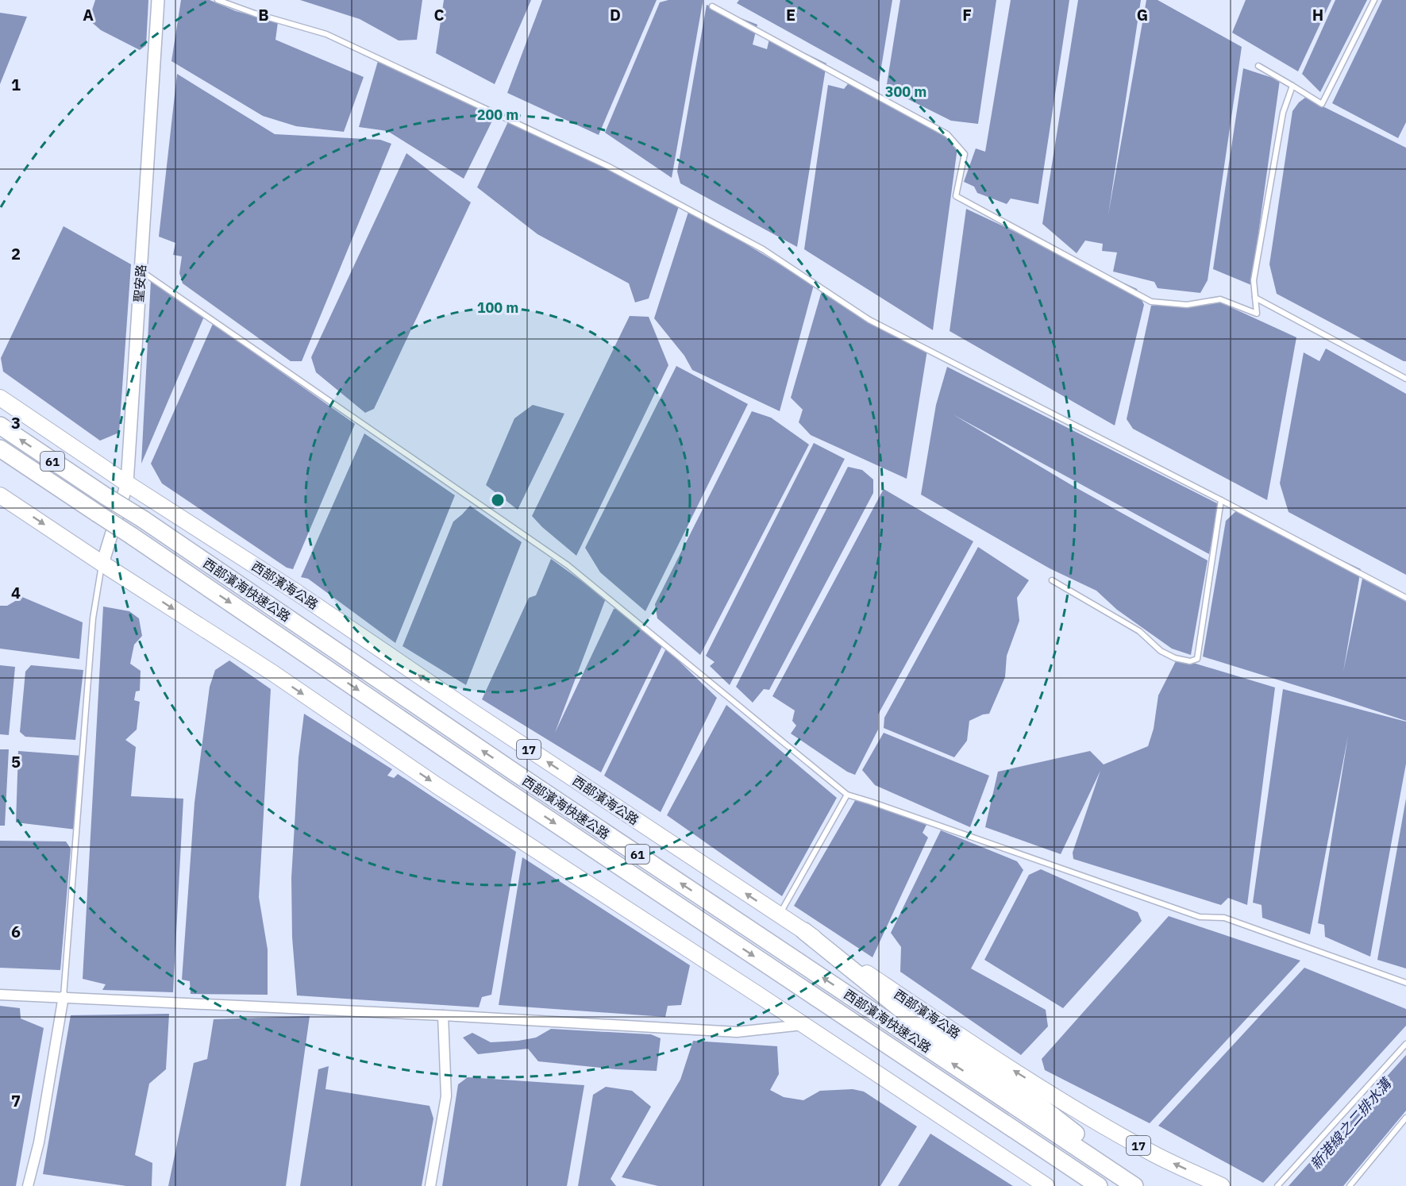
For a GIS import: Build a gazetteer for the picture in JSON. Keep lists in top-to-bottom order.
{
  "streets": {
    "highway": ["61", "西部濱海快速公路"],
    "main road": ["西部濱海公路", "17"],
    "street": ["聖安路"]
  },
  "crossings": [
    ["聖安路", "西部濱海公路"]
  ],
  "water": ["新港線之二排水溝"],
  "grid": {
    "columns": [
      "A",
      "B",
      "C",
      "D",
      "E",
      "F",
      "G",
      "H"
    ],
    "rows": [
      "1",
      "2",
      "3",
      "4",
      "5",
      "6",
      "7"
    ]
  },
  "rings": ["300 m", "200 m", "100 m"]
}
